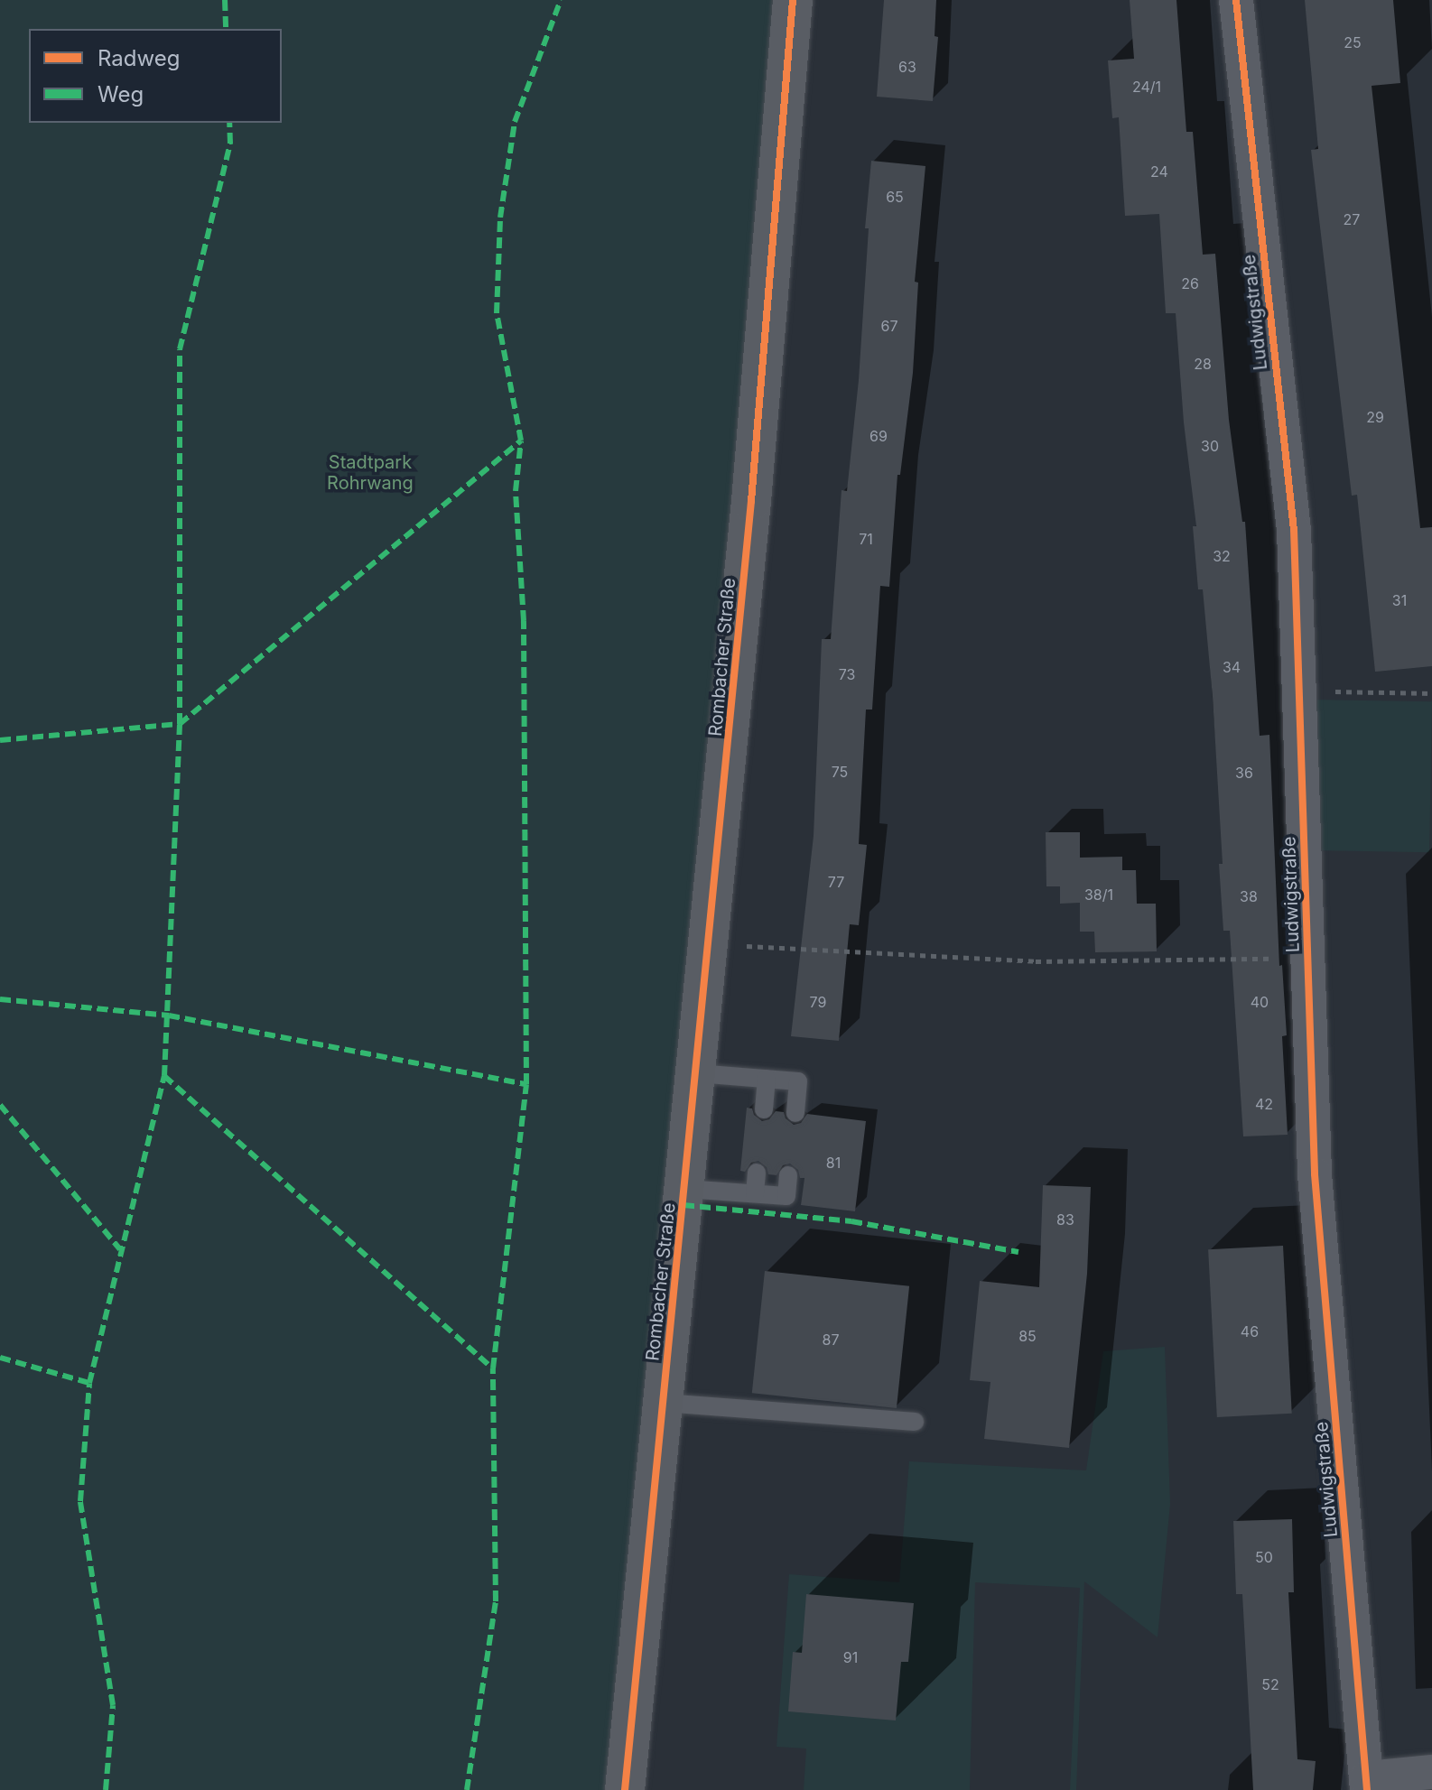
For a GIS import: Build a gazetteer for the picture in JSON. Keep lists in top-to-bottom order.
{
  "streets": {
    "main road": ["Rombacher Straße"],
    "street": ["Ludwigstraße"]
  },
  "parks": ["Stadtpark Rohrwang"],
  "house_numbers": [
    "25",
    "63",
    "24/1",
    "24",
    "65",
    "27",
    "26",
    "67",
    "28",
    "29",
    "69",
    "30",
    "71",
    "32",
    "31",
    "34",
    "73",
    "75",
    "36",
    "77",
    "38/1",
    "38",
    "79",
    "40",
    "42",
    "81",
    "83",
    "46",
    "85",
    "87",
    "50",
    "91",
    "52"
  ],
  "legend": ["Radweg", "Weg"]
}
